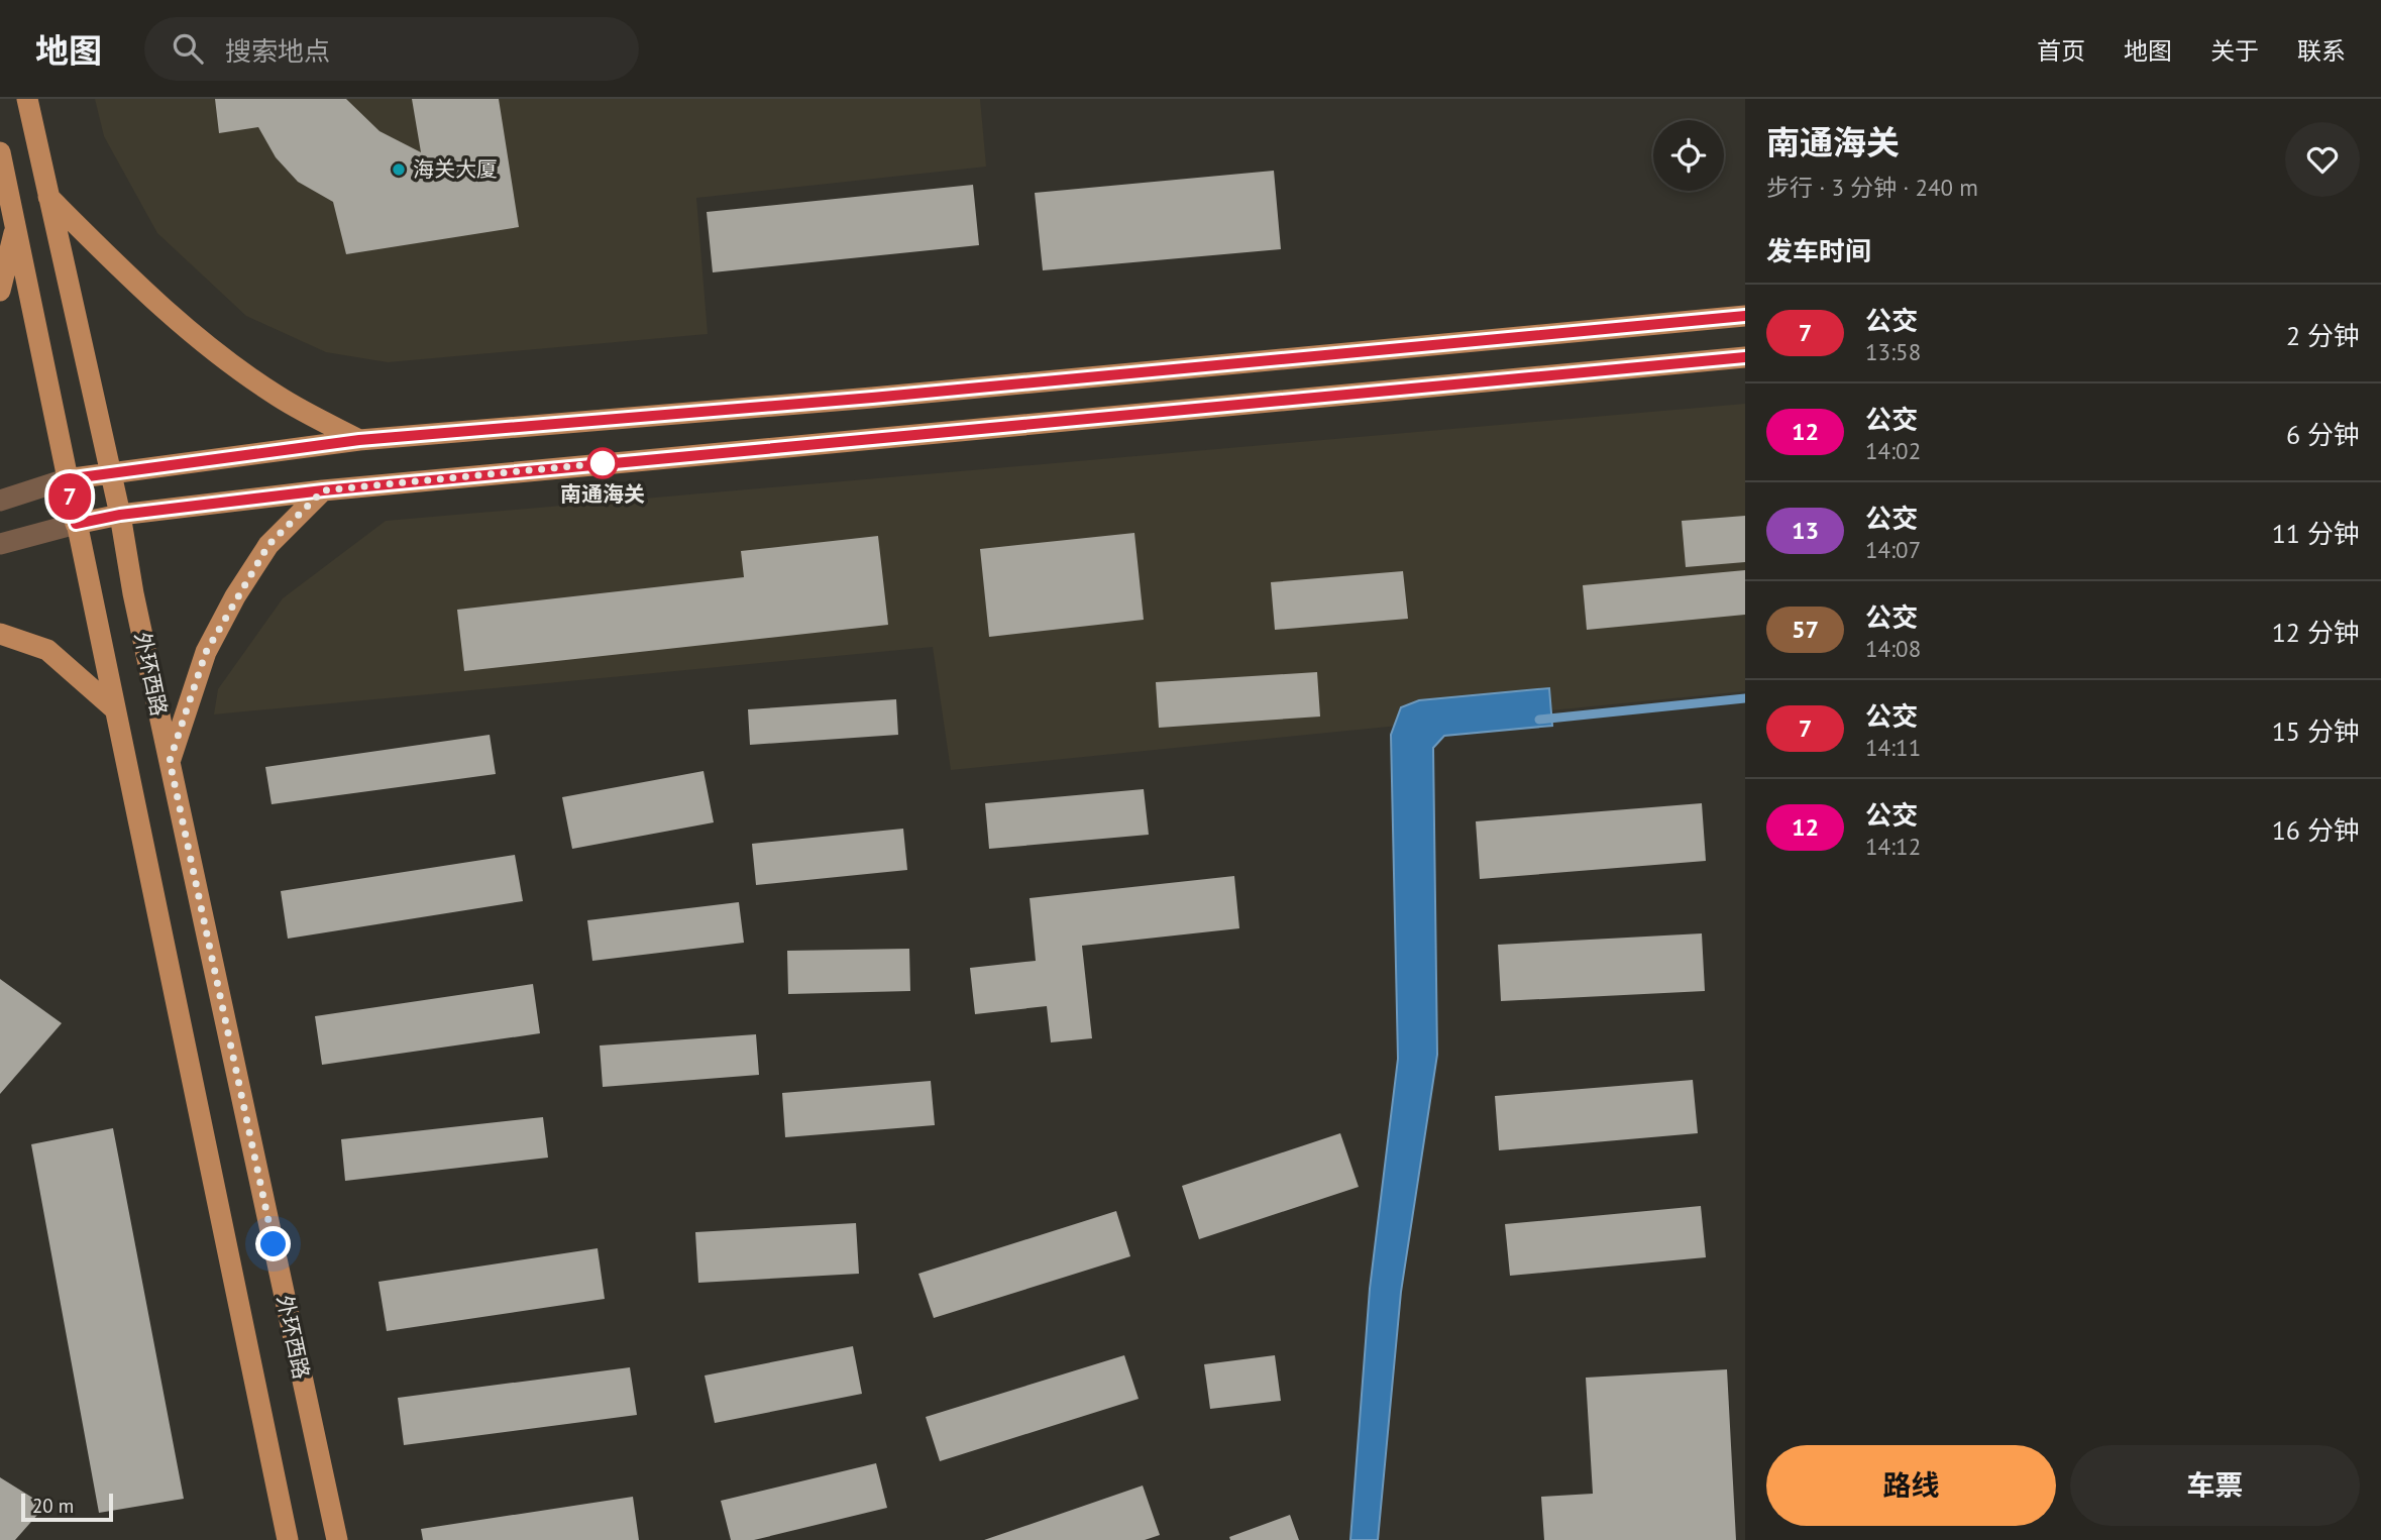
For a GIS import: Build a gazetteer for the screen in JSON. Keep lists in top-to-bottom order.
{
  "streets": {
    "main road": ["外环西路"]
  },
  "places": ["海关大厦", "南通海关"],
  "lines": ["bus line 7"],
  "scale_bar": "20 m",
  "page": {
    "header": "地图",
    "search": "搜索地点",
    "nav": [
      "首页",
      "地图",
      "关于",
      "联系"
    ],
    "on_map": "7",
    "heading": [
      ["南通海关", "步行 · 3 分钟 · 240 m"],
      "发车时间"
    ],
    "list": [
      {
        "mark": "7",
        "name": "公交",
        "note": "13:58",
        "value": "2 分钟"
      },
      {
        "mark": "12",
        "name": "公交",
        "note": "14:02",
        "value": "6 分钟"
      },
      {
        "mark": "13",
        "name": "公交",
        "note": "14:07",
        "value": "11 分钟"
      },
      {
        "mark": "57",
        "name": "公交",
        "note": "14:08",
        "value": "12 分钟"
      },
      {
        "mark": "7",
        "name": "公交",
        "note": "14:11",
        "value": "15 分钟"
      },
      {
        "mark": "12",
        "name": "公交",
        "note": "14:12",
        "value": "16 分钟"
      }
    ],
    "buttons": ["路线", "车票"],
    "scale": "20 m"
  }
}
